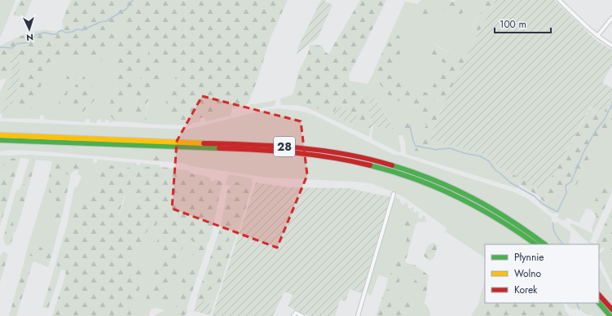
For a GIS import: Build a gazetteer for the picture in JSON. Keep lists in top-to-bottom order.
{
  "streets": {
    "main road": ["28"]
  },
  "legend": ["Płynnie", "Wolno", "Korek"],
  "scale_bar": "100 m",
  "north": "bottom"
}
